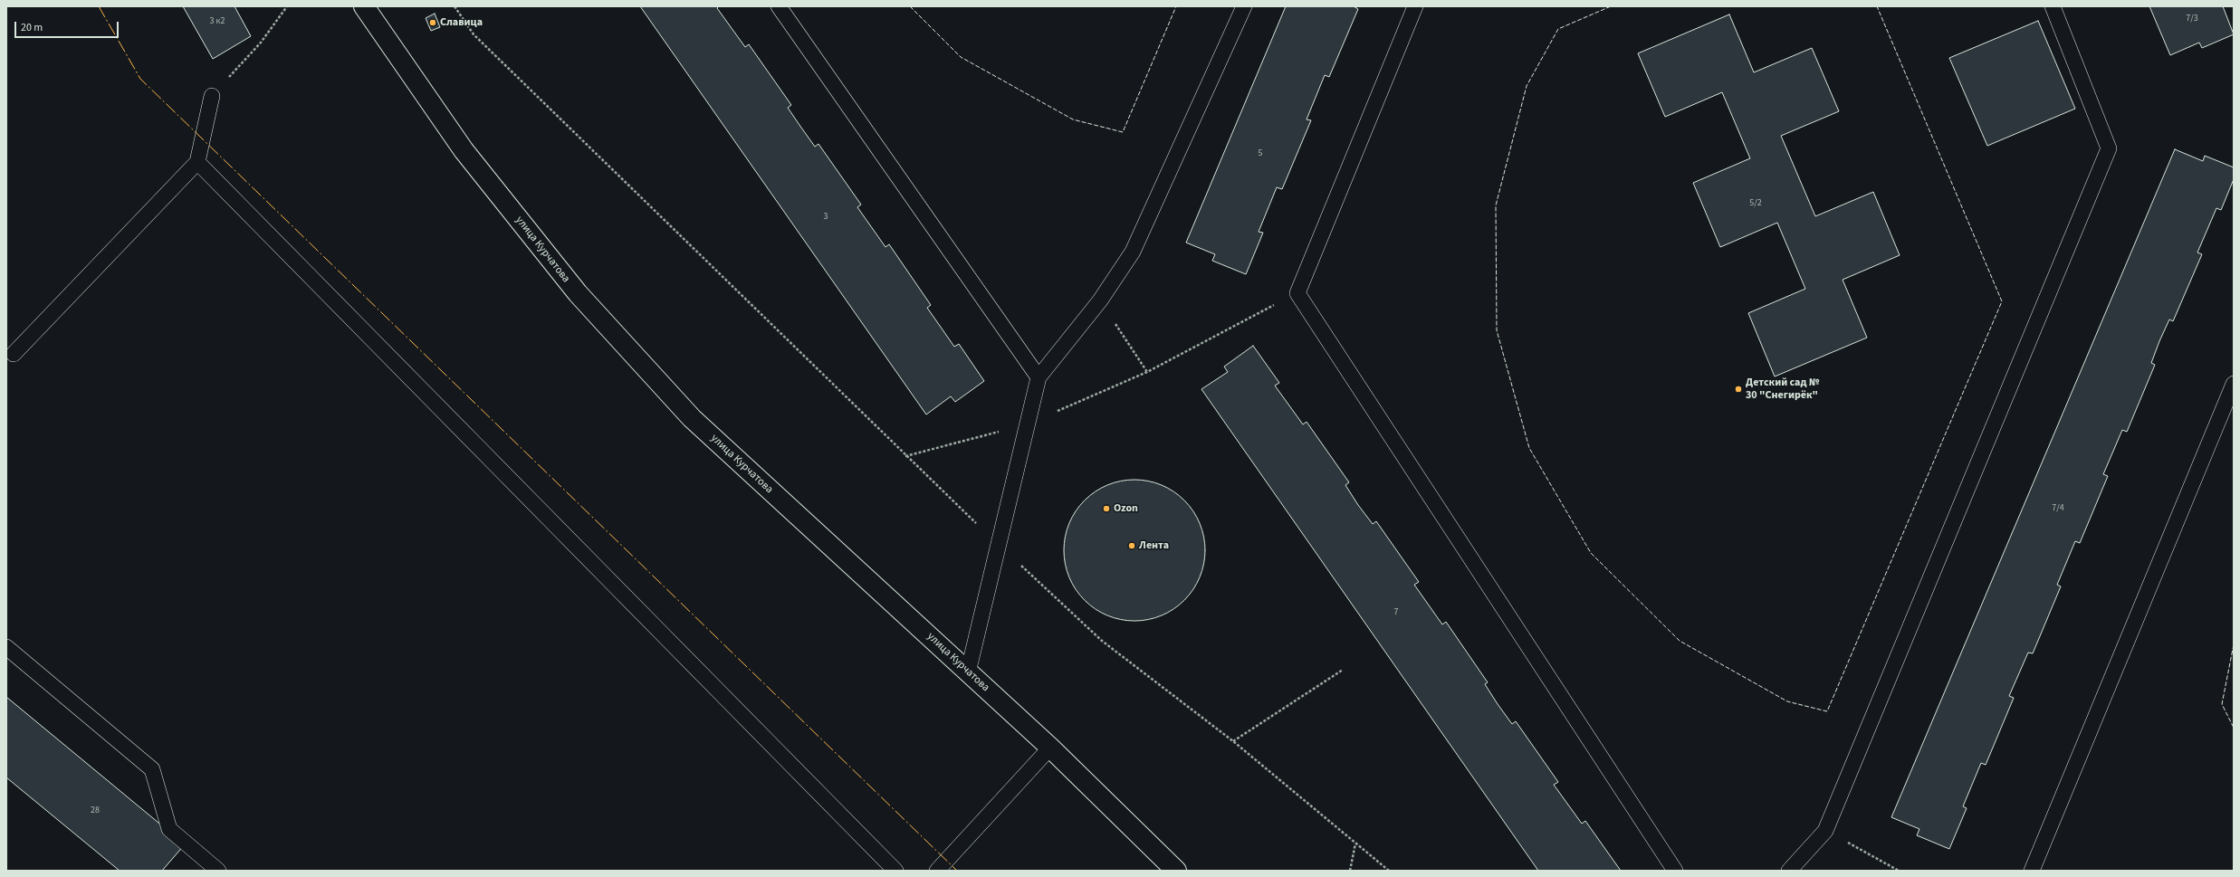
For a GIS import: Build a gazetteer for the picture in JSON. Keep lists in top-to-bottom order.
{
  "streets": {
    "main road": ["улица Курчатова"]
  },
  "places": [
    "Славица",
    "Детский сад № 30 \"Снегирёк\"",
    "Ozon",
    "Лента"
  ],
  "house_numbers": [
    "7/3",
    "3 к2",
    "5",
    "5/2",
    "3",
    "7/4",
    "7",
    "28"
  ],
  "scale_bar": "20 m"
}
